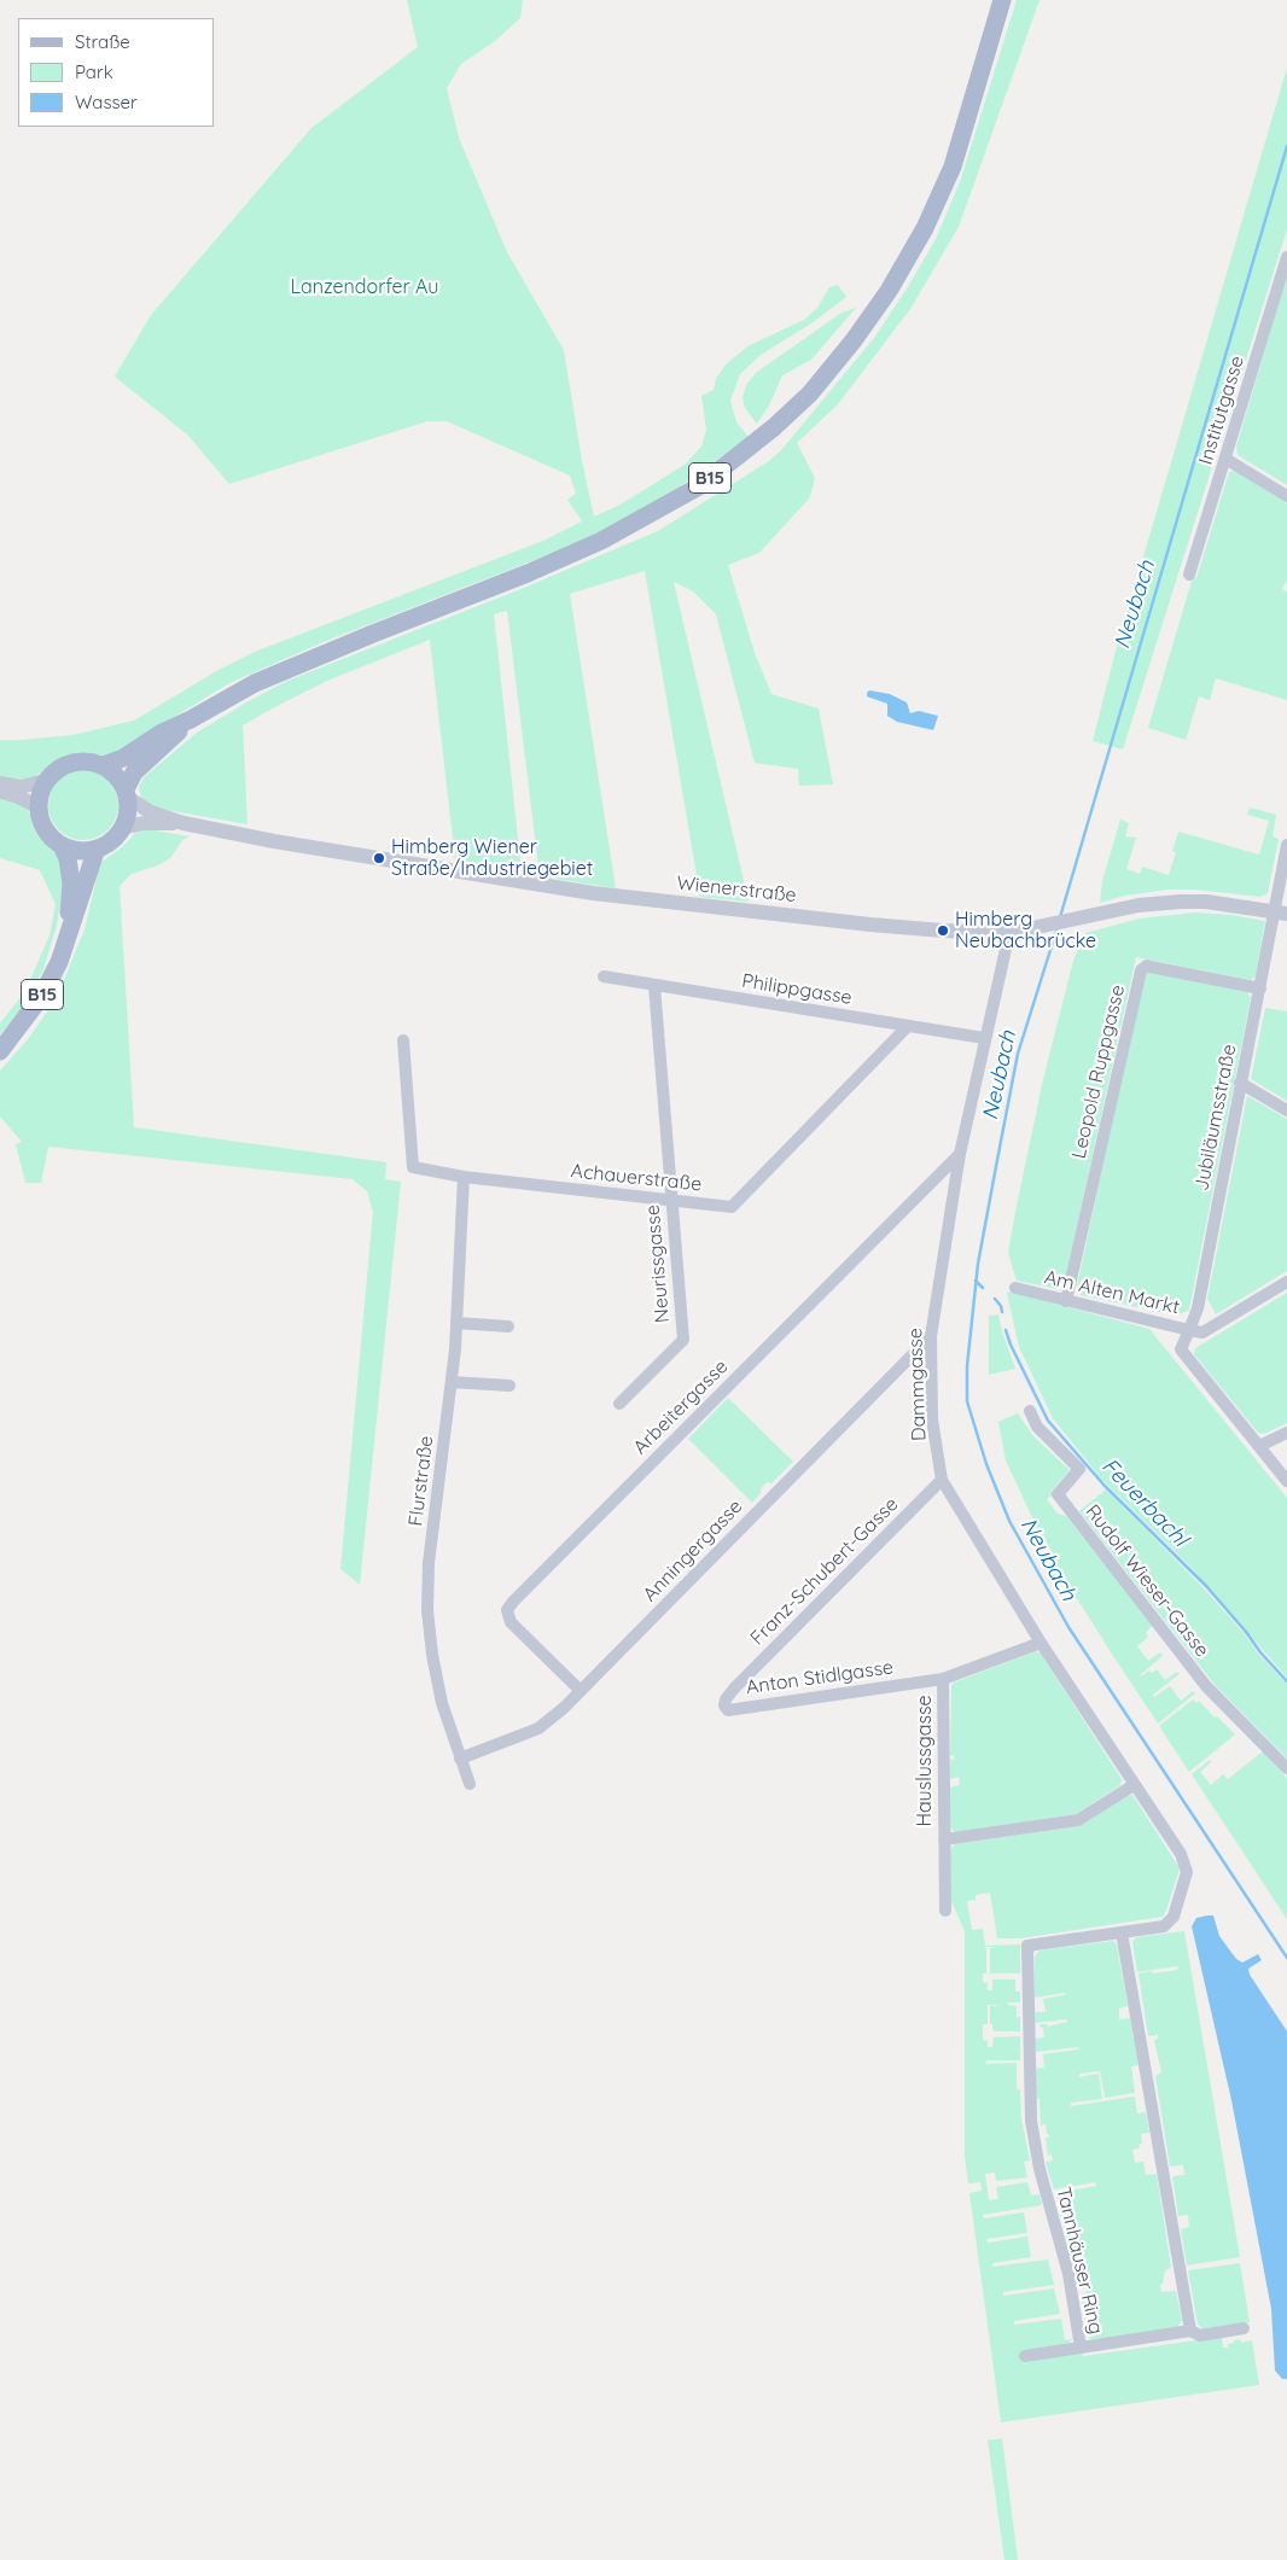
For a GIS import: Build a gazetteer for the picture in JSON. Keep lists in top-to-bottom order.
{
  "streets": {
    "main road": ["B15"],
    "street": [
      "Institutgasse",
      "Wienerstraße",
      "Philippgasse",
      "Leopold Ruppgasse",
      "Jubiläumsstraße",
      "Achauerstraße",
      "Neurissgasse",
      "Am Alten Markt",
      "Dammgasse",
      "Arbeitergasse",
      "Flurstraße",
      "Anningergasse",
      "Franz-Schubert-Gasse",
      "Rudolf Wieser-Gasse",
      "Anton Stidlgasse",
      "Hauslussgasse",
      "Tannhäuser Ring"
    ]
  },
  "crossings": [
    ["B15", "Wienerstraße"],
    ["Wienerstraße", "Jubiläumsstraße"],
    ["Wienerstraße", "Dammgasse"],
    ["Philippgasse", "Achauerstraße"],
    ["Philippgasse", "Neurissgasse"],
    ["Philippgasse", "Dammgasse"],
    ["Leopold Ruppgasse", "Jubiläumsstraße"],
    ["Leopold Ruppgasse", "Am Alten Markt"],
    ["Jubiläumsstraße", "Am Alten Markt"],
    ["Achauerstraße", "Neurissgasse"],
    ["Achauerstraße", "Flurstraße"],
    ["Dammgasse", "Arbeitergasse"],
    ["Dammgasse", "Anningergasse"],
    ["Dammgasse", "Franz-Schubert-Gasse"],
    ["Dammgasse", "Hauslussgasse"],
    ["Dammgasse", "Tannhäuser Ring"],
    ["Arbeitergasse", "Anningergasse"],
    ["Flurstraße", "Anningergasse"],
    ["Franz-Schubert-Gasse", "Anton Stidlgasse"],
    ["Anton Stidlgasse", "Hauslussgasse"]
  ],
  "water": ["Neubach", "Feuerbachl"],
  "parks": ["Lanzendorfer Au"],
  "places": ["Himberg Wiener Straße/Industriegebiet", "Himberg Neubachbrücke"],
  "legend": ["Straße", "Park", "Wasser"]
}
